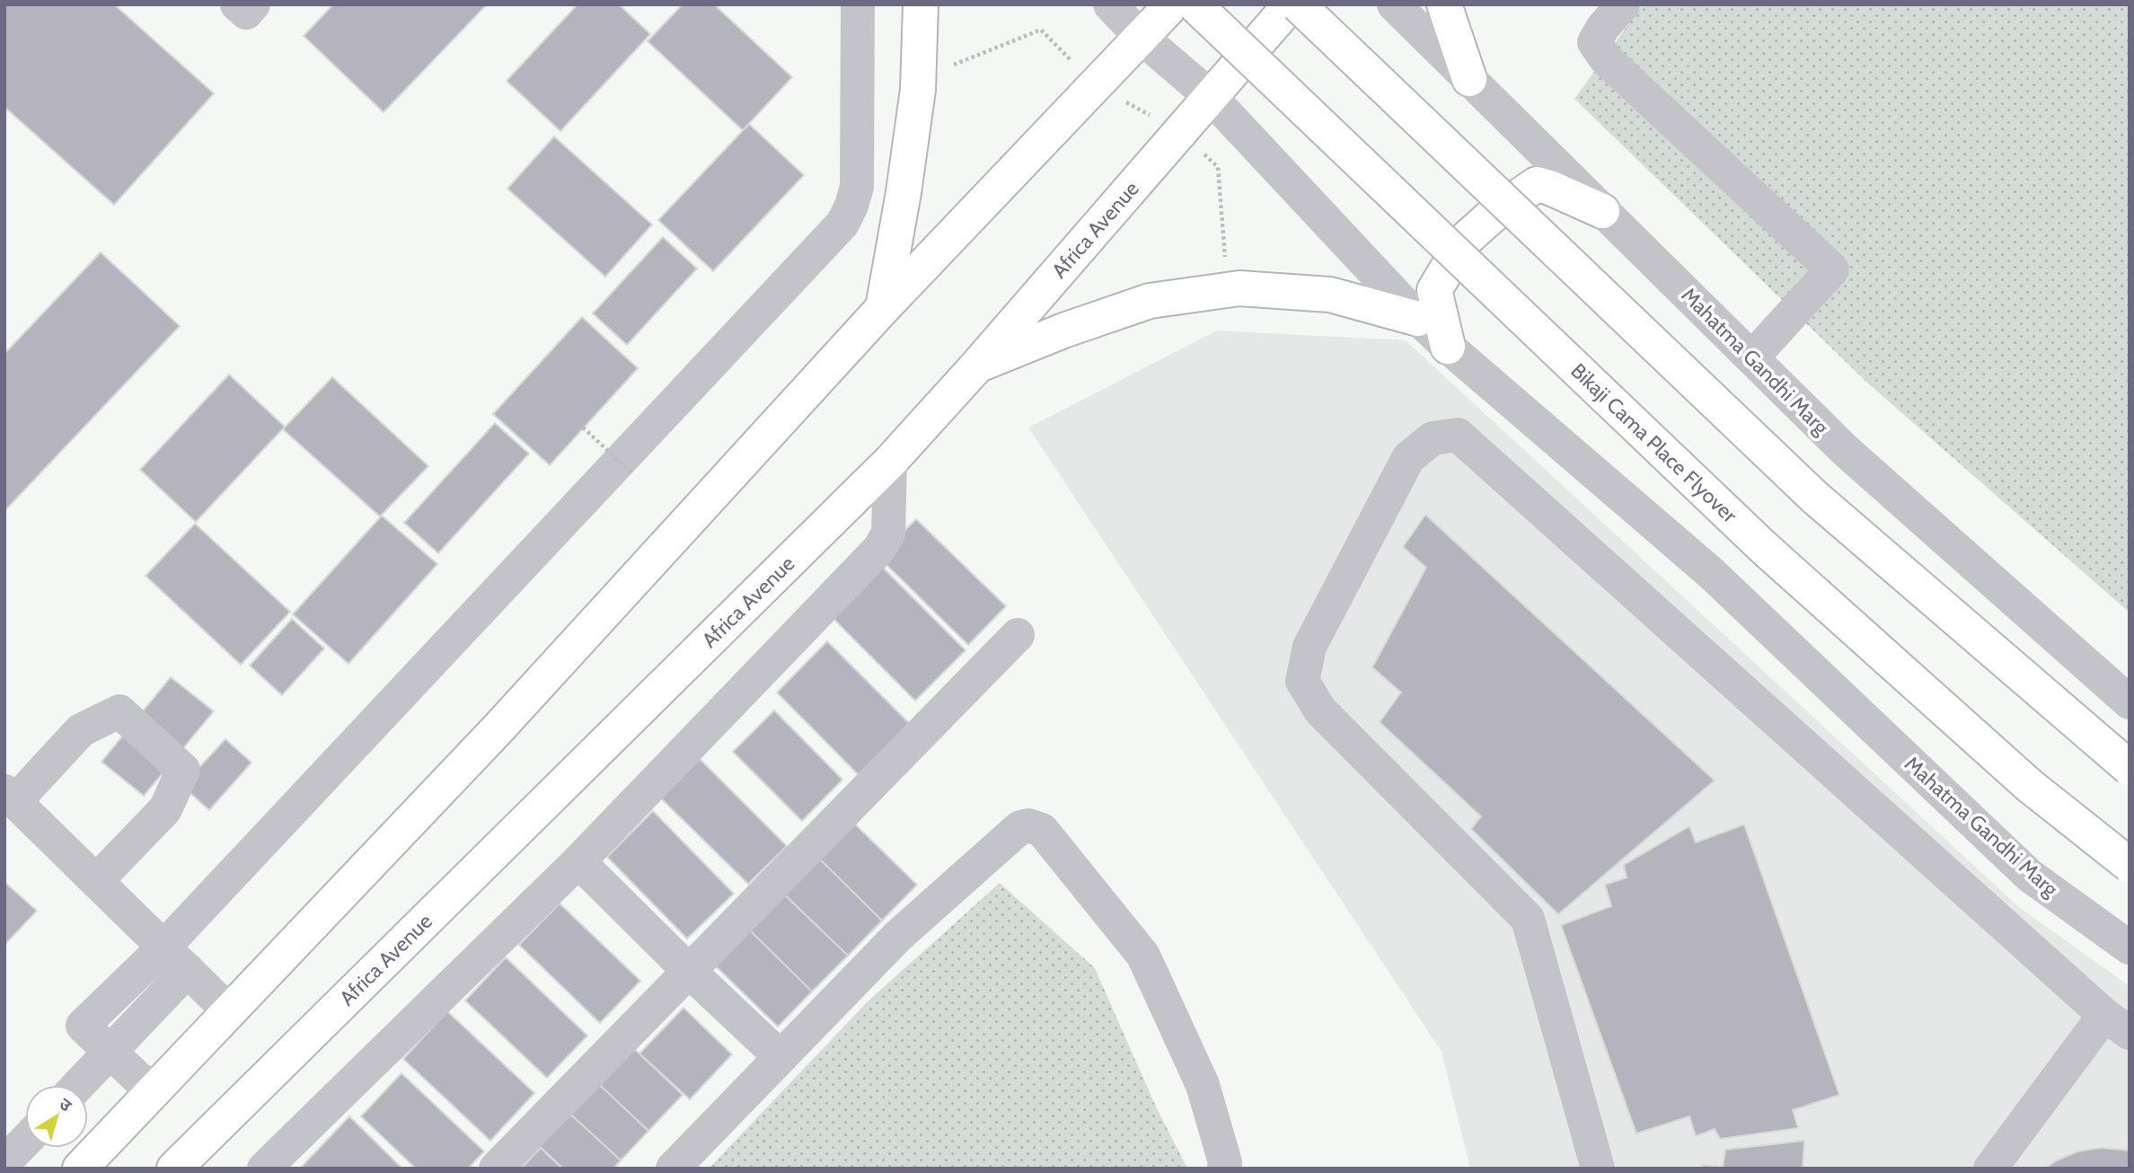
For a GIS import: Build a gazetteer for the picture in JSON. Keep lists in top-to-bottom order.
{
  "streets": {
    "main road": ["Africa Avenue", "Bikaji Cama Place Flyover"],
    "street": ["Mahatma Gandhi Marg"]
  },
  "crossings": [
    ["Africa Avenue", "Mahatma Gandhi Marg"]
  ],
  "north": "top right"
}
